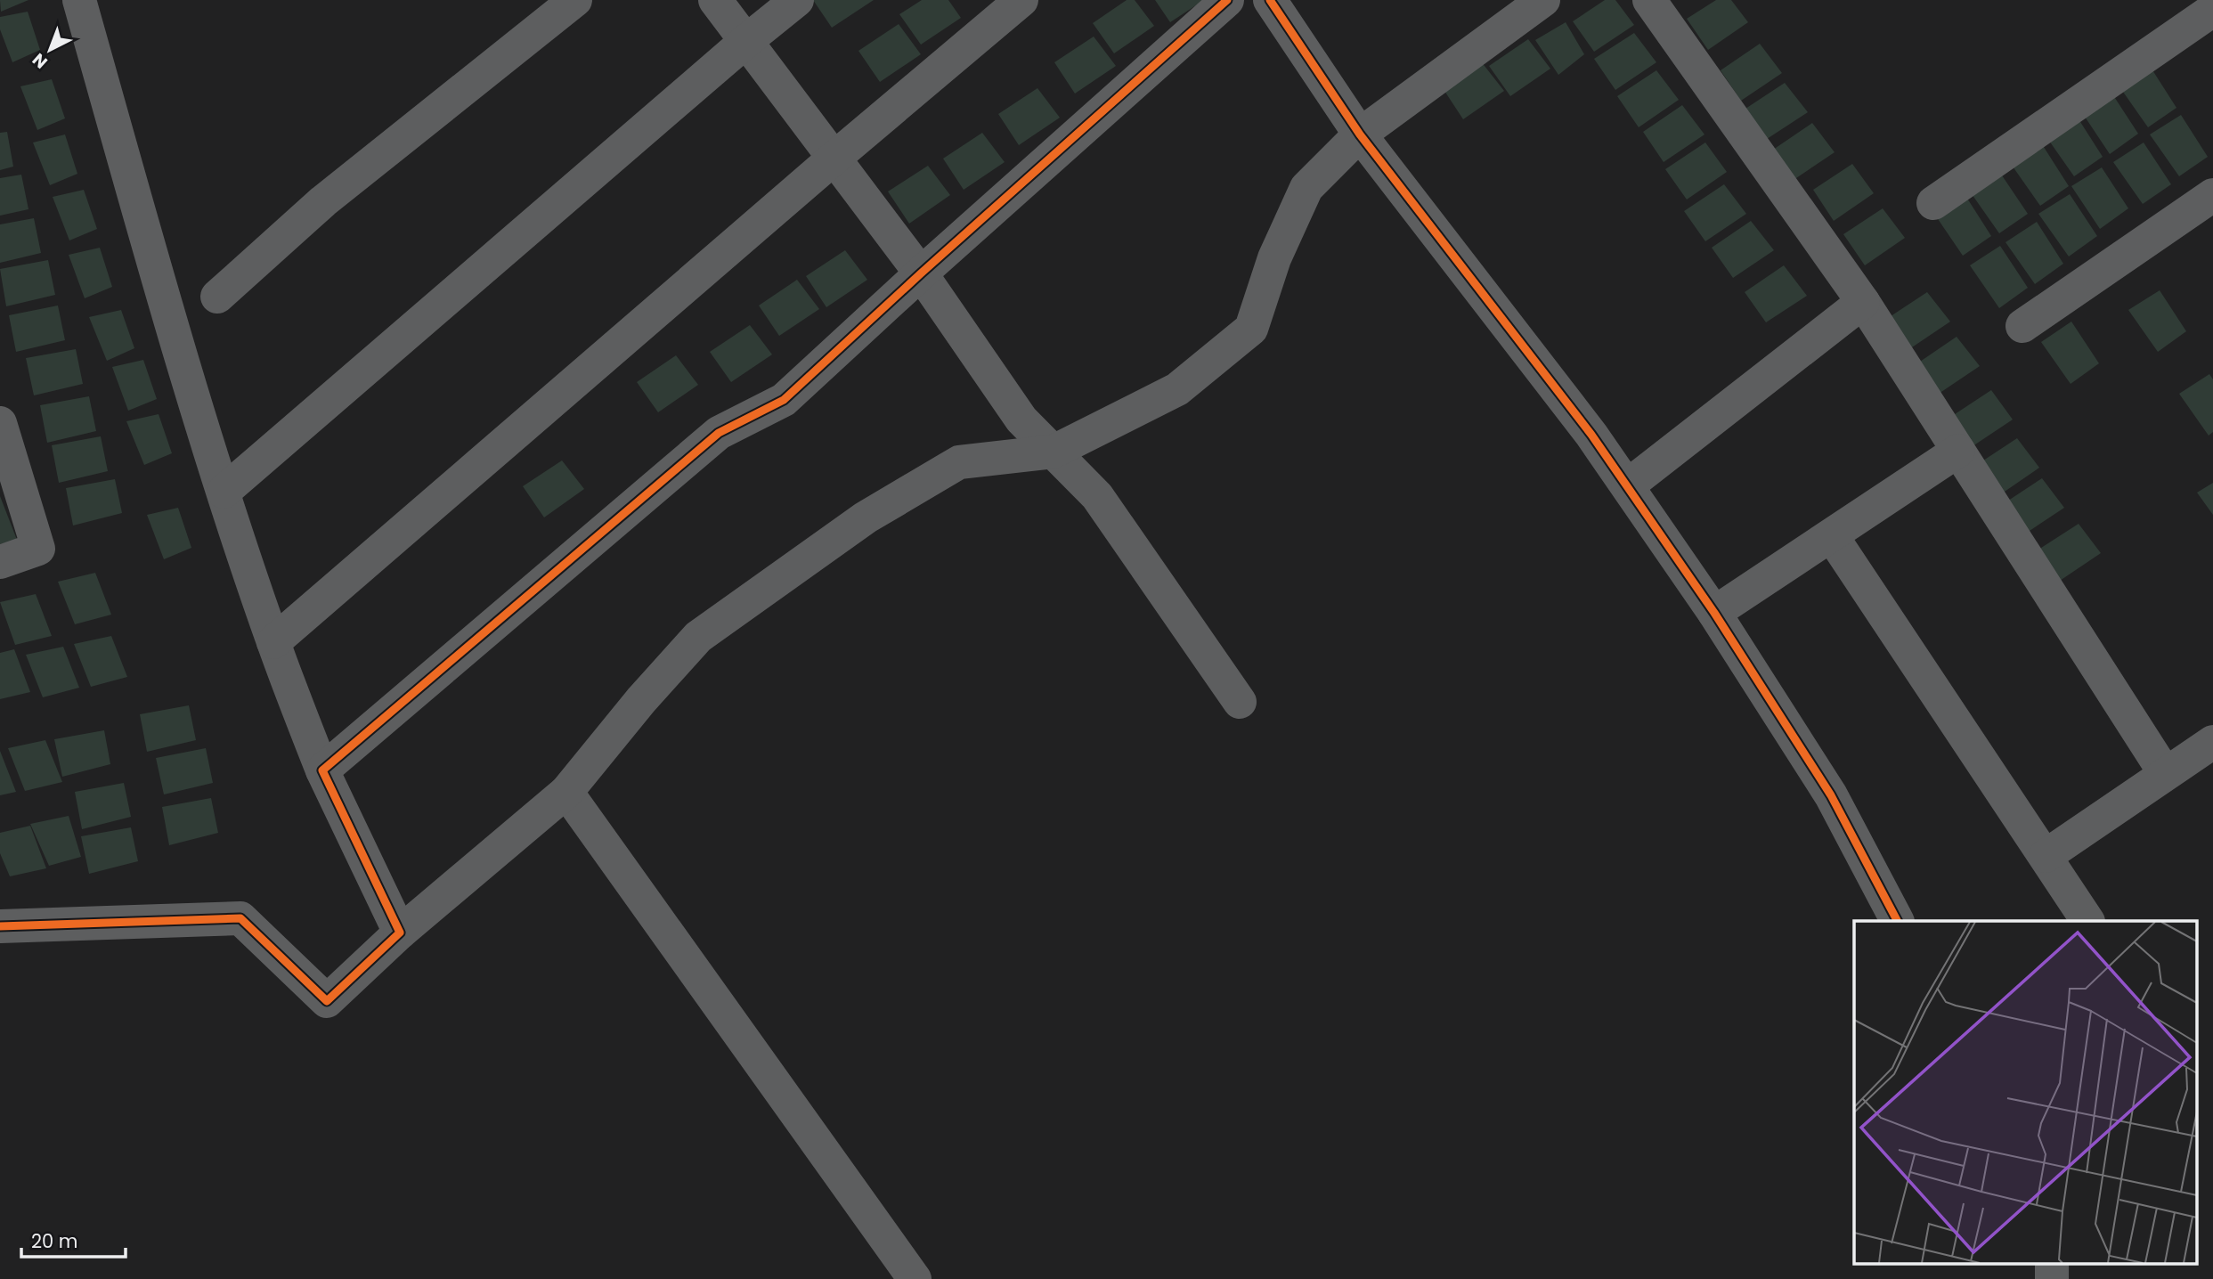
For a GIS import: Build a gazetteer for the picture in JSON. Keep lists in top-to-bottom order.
{
  "scale_bar": "20 m",
  "north": "bottom left"
}
